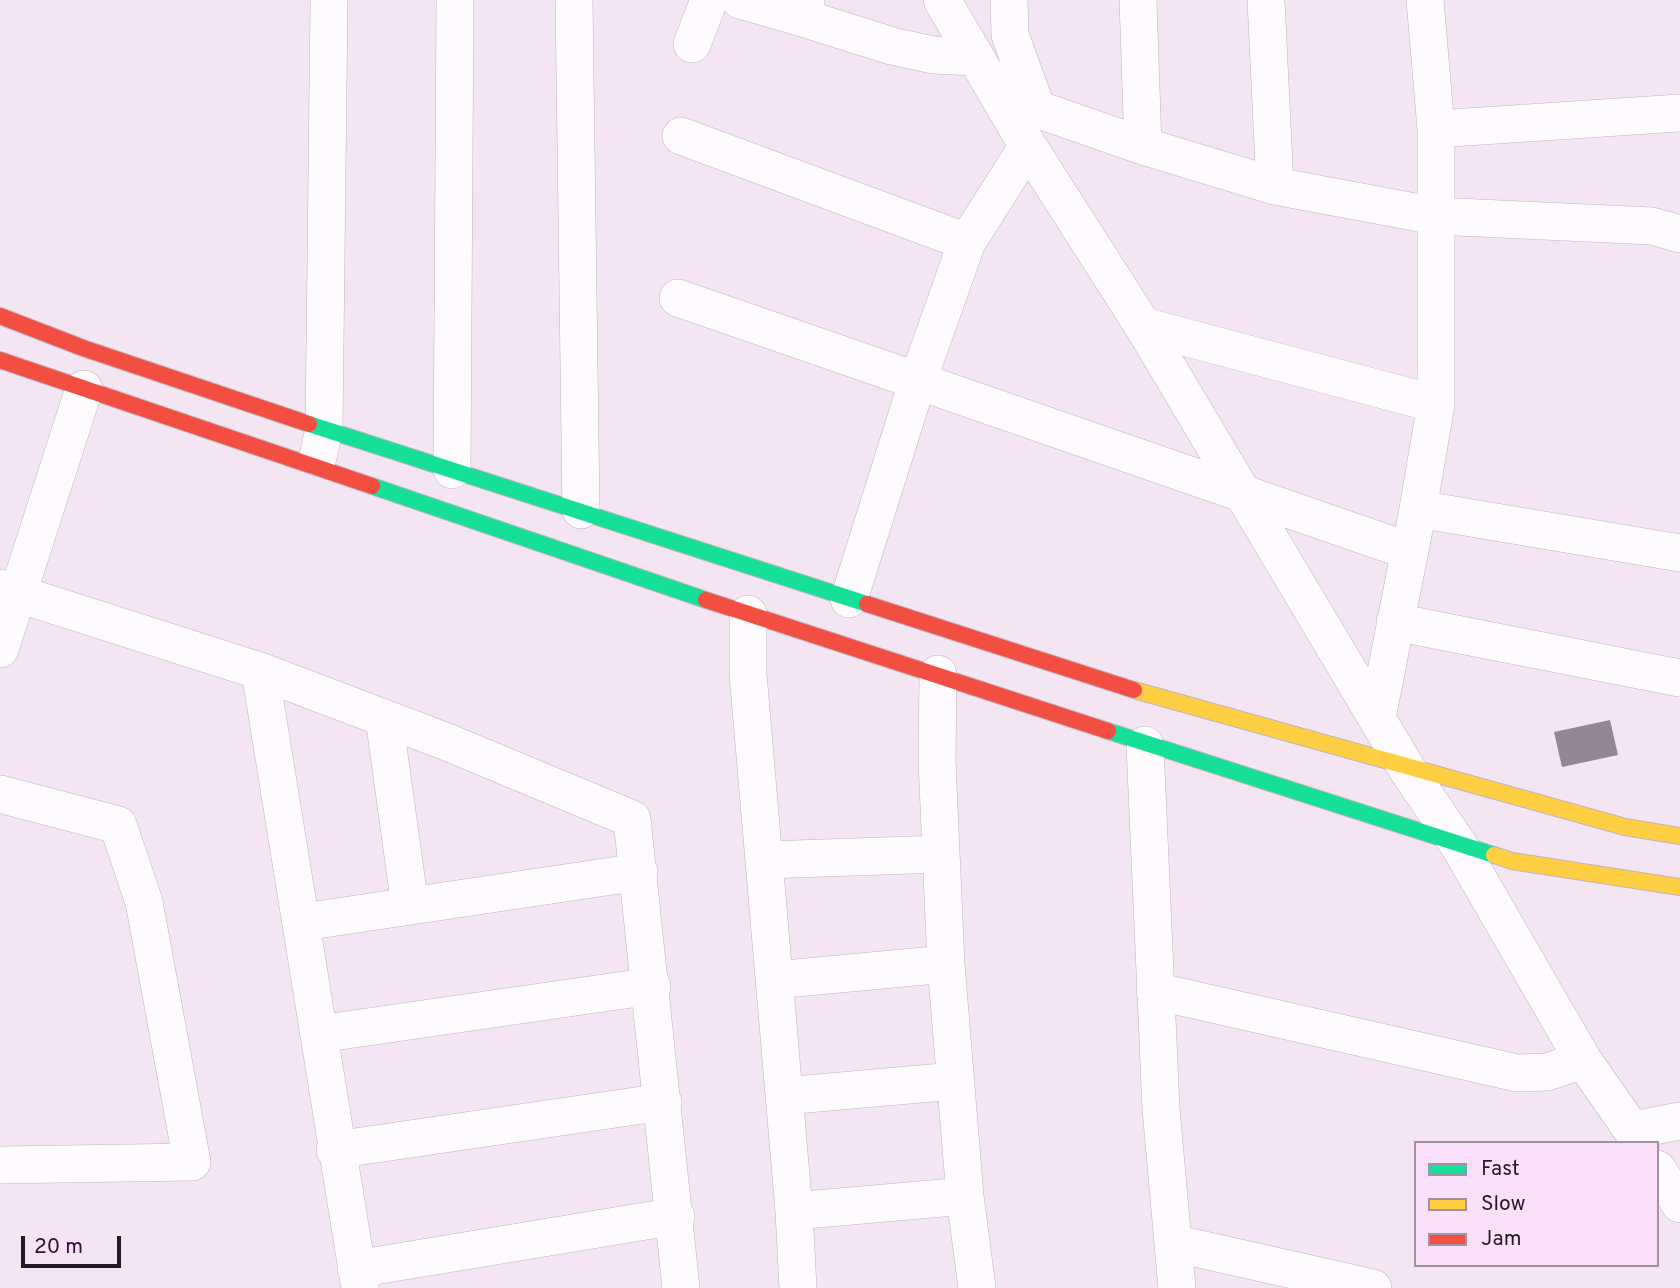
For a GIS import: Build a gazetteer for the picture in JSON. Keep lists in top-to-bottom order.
{
  "legend": ["Fast", "Slow", "Jam"],
  "scale_bar": "20 m"
}
